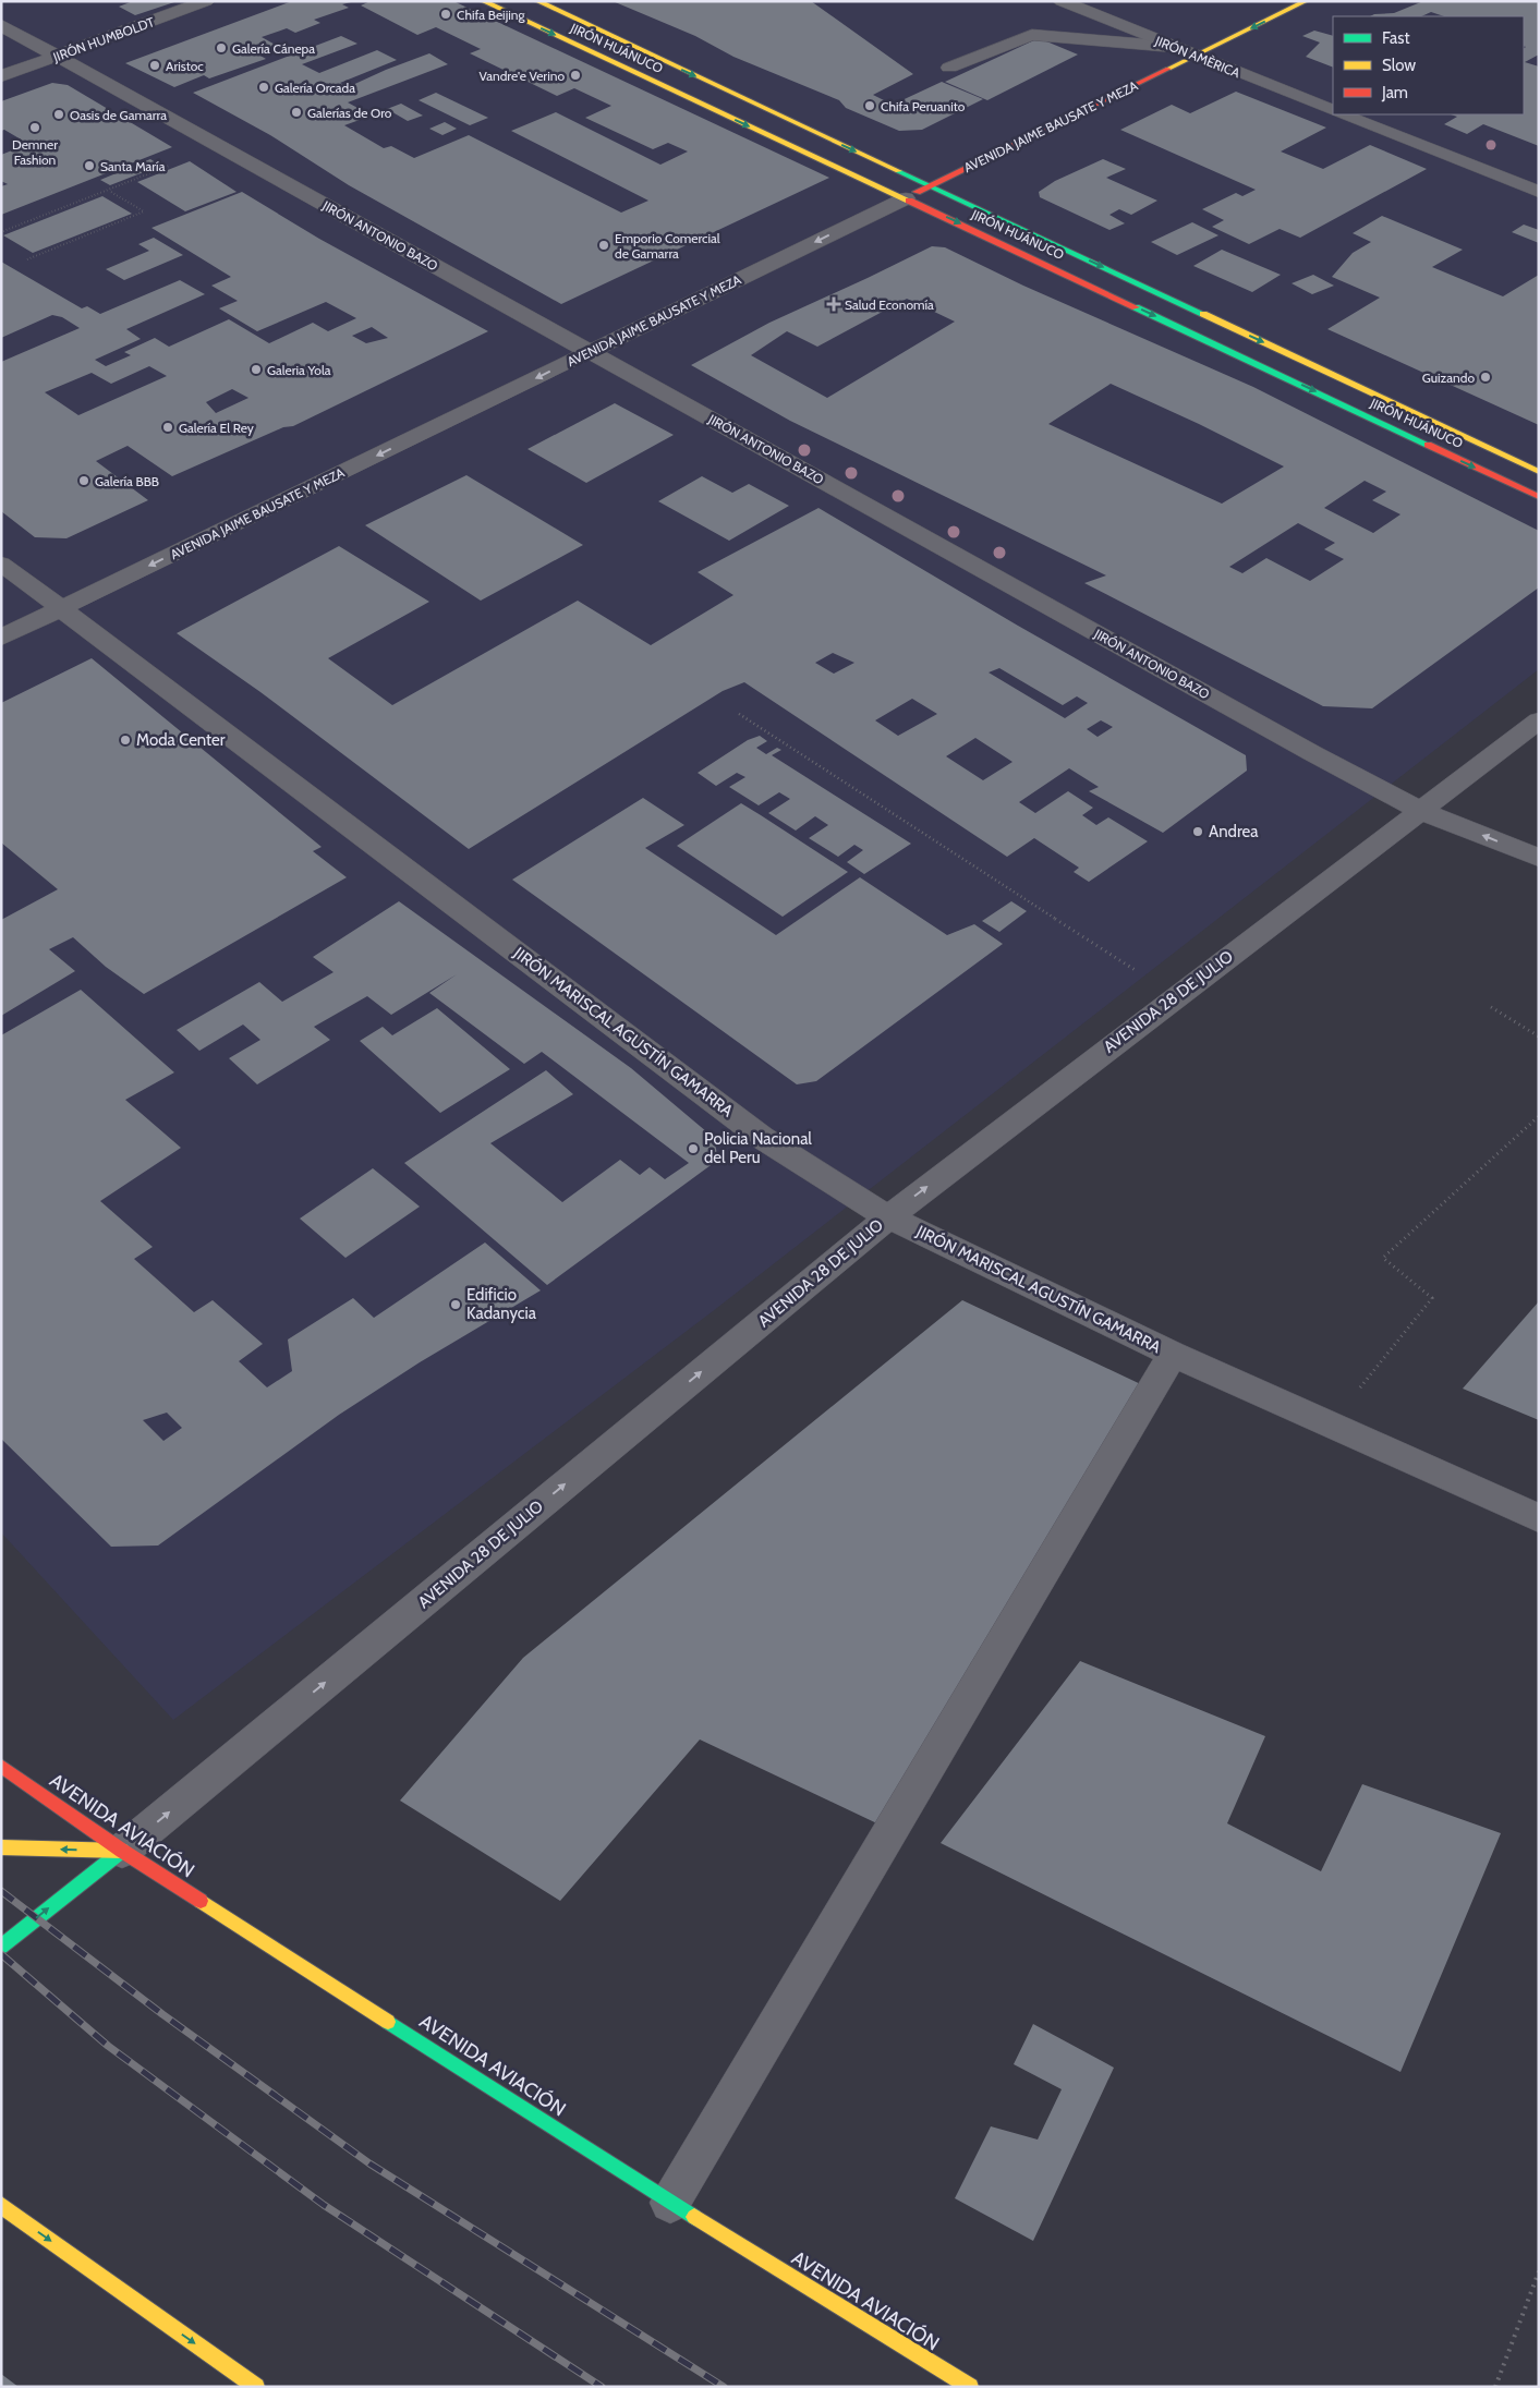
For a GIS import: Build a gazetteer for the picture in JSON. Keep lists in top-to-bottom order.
{
  "streets": {
    "street": [
      "JIRÓN HUMBOLDT",
      "JIRÓN HUÁNUCO",
      "JIRÓN AMÈRICA",
      "AVENIDA JAIME BAUSATE Y MEZA",
      "JIRÓN ANTONIO BAZO",
      "AVENIDA 28 DE JULIO",
      "JIRÓN MARISCAL AGUSTÍN GAMARRA",
      "AVENIDA AVIACIÓN"
    ]
  },
  "crossings": [
    ["JIRÓN HUMBOLDT", "JIRÓN ANTONIO BAZO"],
    ["JIRÓN HUÁNUCO", "AVENIDA JAIME BAUSATE Y MEZA"],
    ["JIRÓN AMÈRICA", "AVENIDA JAIME BAUSATE Y MEZA"],
    ["AVENIDA JAIME BAUSATE Y MEZA", "JIRÓN ANTONIO BAZO"],
    ["AVENIDA JAIME BAUSATE Y MEZA", "JIRÓN MARISCAL AGUSTÍN GAMARRA"],
    ["JIRÓN ANTONIO BAZO", "AVENIDA 28 DE JULIO"],
    ["AVENIDA 28 DE JULIO", "JIRÓN MARISCAL AGUSTÍN GAMARRA"],
    ["AVENIDA 28 DE JULIO", "AVENIDA AVIACIÓN"]
  ],
  "one_way": ["JIRÓN HUÁNUCO", "AVENIDA JAIME BAUSATE Y MEZA", "AVENIDA 28 DE JULIO"],
  "places": {
    "other": [
      "Chifa Beijing",
      "Galería Cánepa",
      "Aristoc",
      "Vandre'e Verino",
      "Galería Orcada",
      "Chifa Peruanito",
      "Galerías de Oro",
      "Oasis de Gamarra",
      "Demner Fashion",
      "Santa María",
      "Emporio Comercial de Gamarra",
      "Galeria Yola",
      "Guizando",
      "Galería El Rey",
      "Galería BBB",
      "Moda Center",
      "Andrea",
      "Policia Nacional del Peru",
      "Edificio Kadanycia"
    ],
    "health": ["Salud Economía"]
  },
  "legend": ["Fast", "Slow", "Jam"]
}
